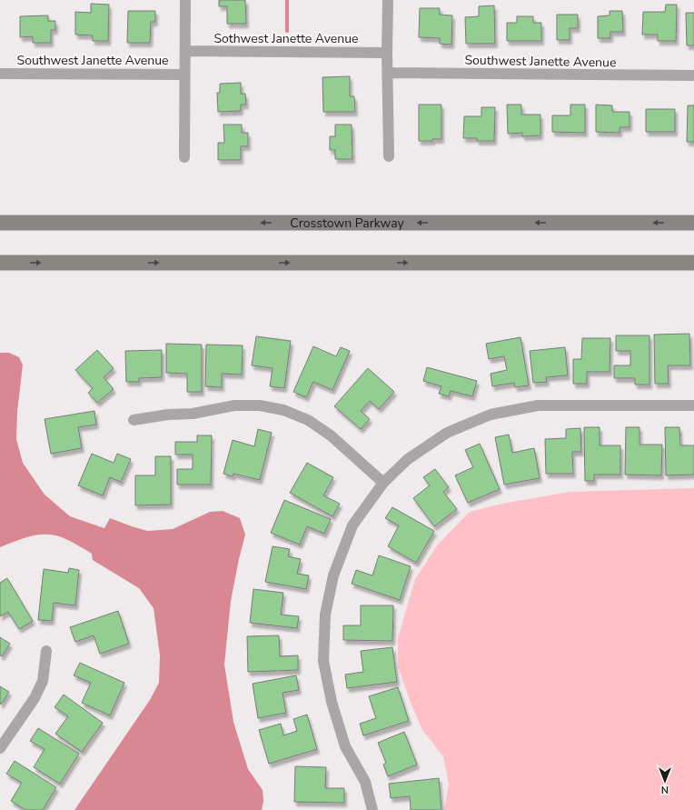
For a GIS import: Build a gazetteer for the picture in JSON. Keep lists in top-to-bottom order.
{
  "streets": {
    "main road": ["Crosstown Parkway"],
    "street": ["Sothwest Janette Avenue", "Southwest Janette Avenue"]
  },
  "north": "bottom"
}
